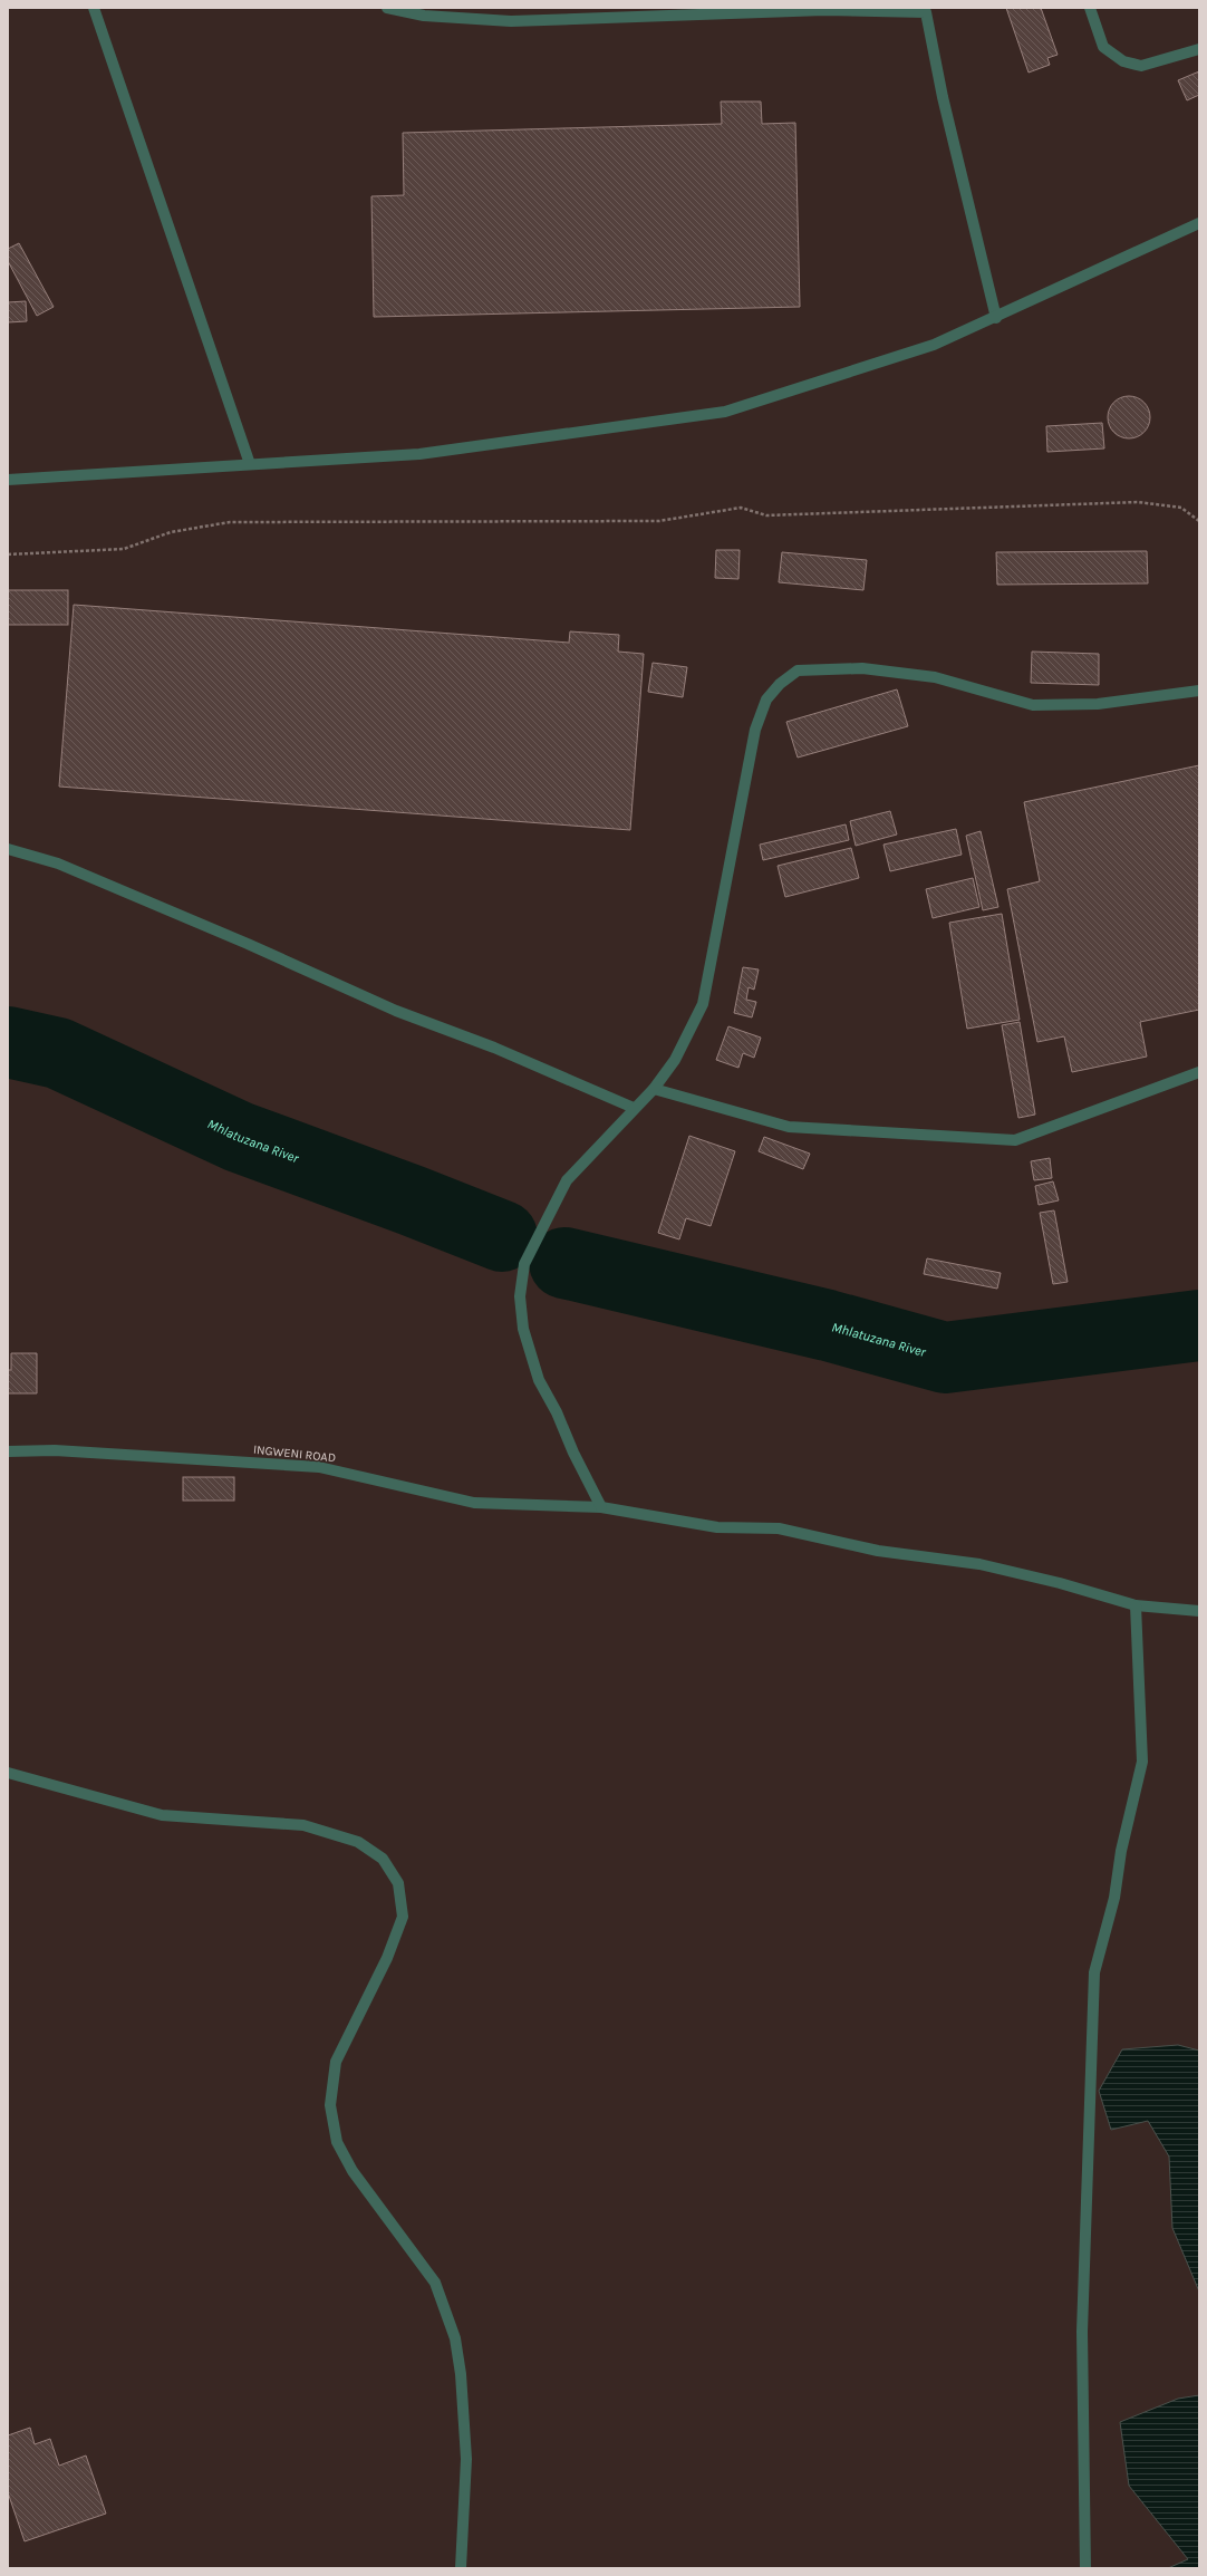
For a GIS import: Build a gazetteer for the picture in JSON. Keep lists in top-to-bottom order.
{
  "streets": {
    "street": ["INGWENI ROAD"]
  },
  "water": ["Mhlatuzana River"]
}
